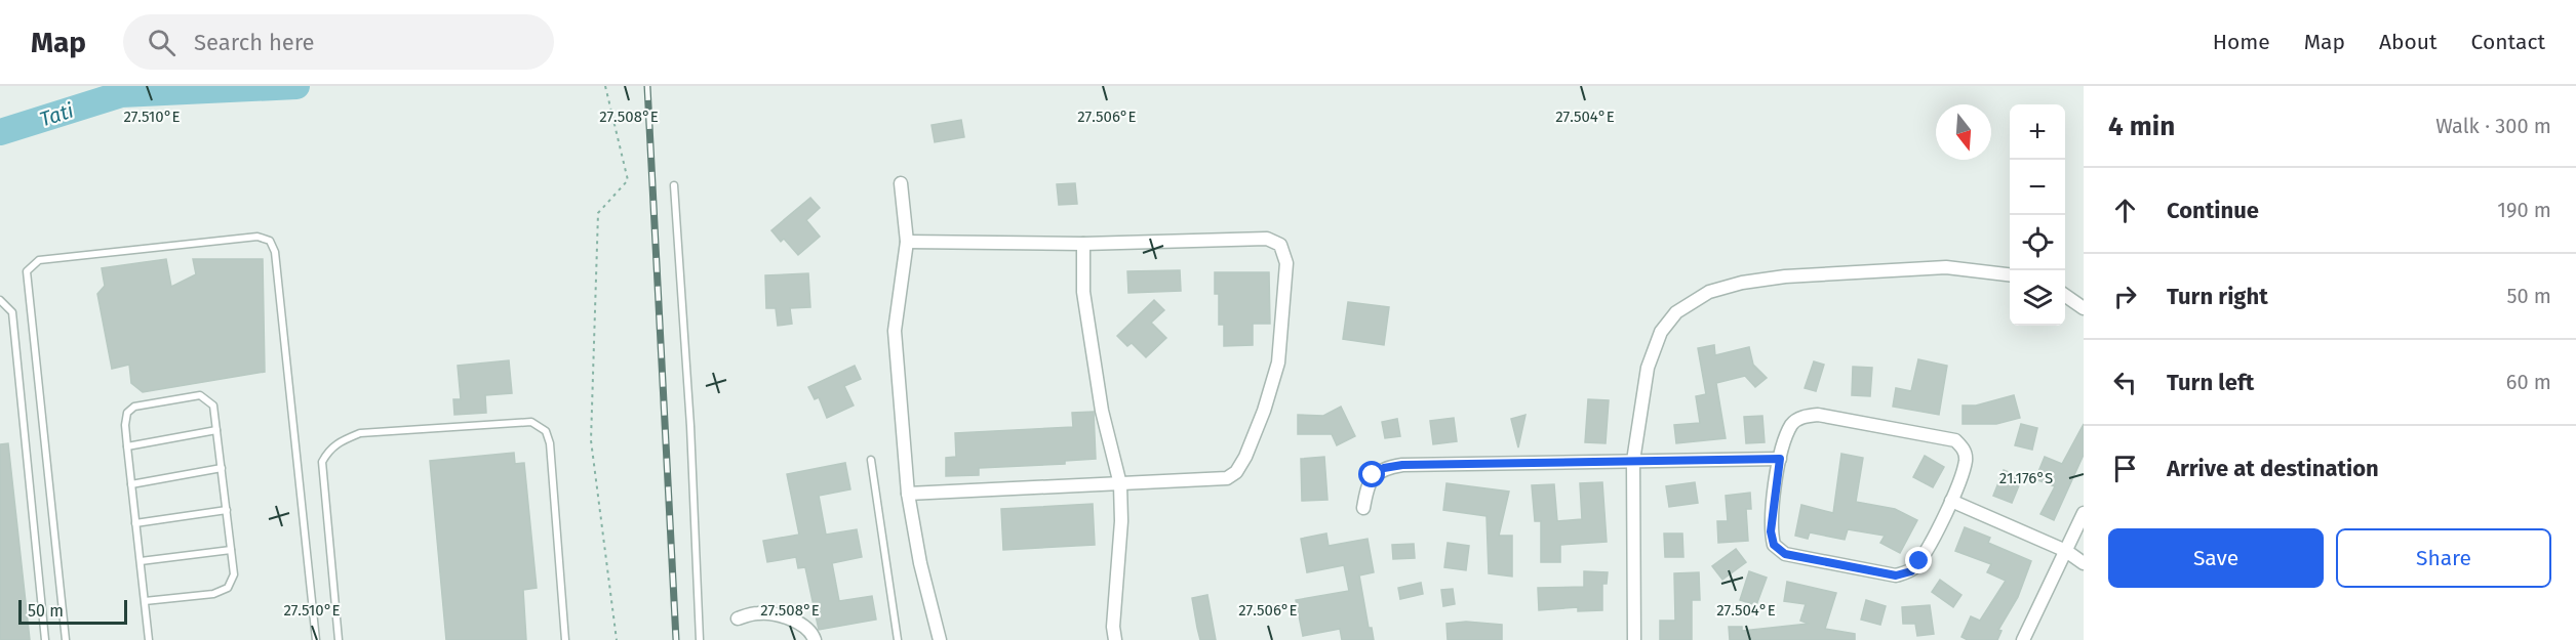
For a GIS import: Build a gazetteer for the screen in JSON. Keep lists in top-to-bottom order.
{
  "water": ["Tati"],
  "scale_bar": "50 m",
  "north": "bottom",
  "page": {
    "header": "Map",
    "search": "Search here",
    "nav": [
      "Home",
      "Map",
      "About",
      "Contact"
    ],
    "heading": ["4 min", "Walk · 300 m"],
    "map_buttons": ["+", "−"],
    "list": [
      ["Continue", "190 m"],
      ["Turn right", "50 m"],
      ["Turn left", "60 m"],
      "Arrive at destination"
    ],
    "buttons": ["Save", "Share"],
    "scale": "50 m"
  },
  "coordinates": [
    "27.510°E",
    "27.508°E",
    "27.506°E",
    "27.504°E",
    "21.176°S"
  ]
}
